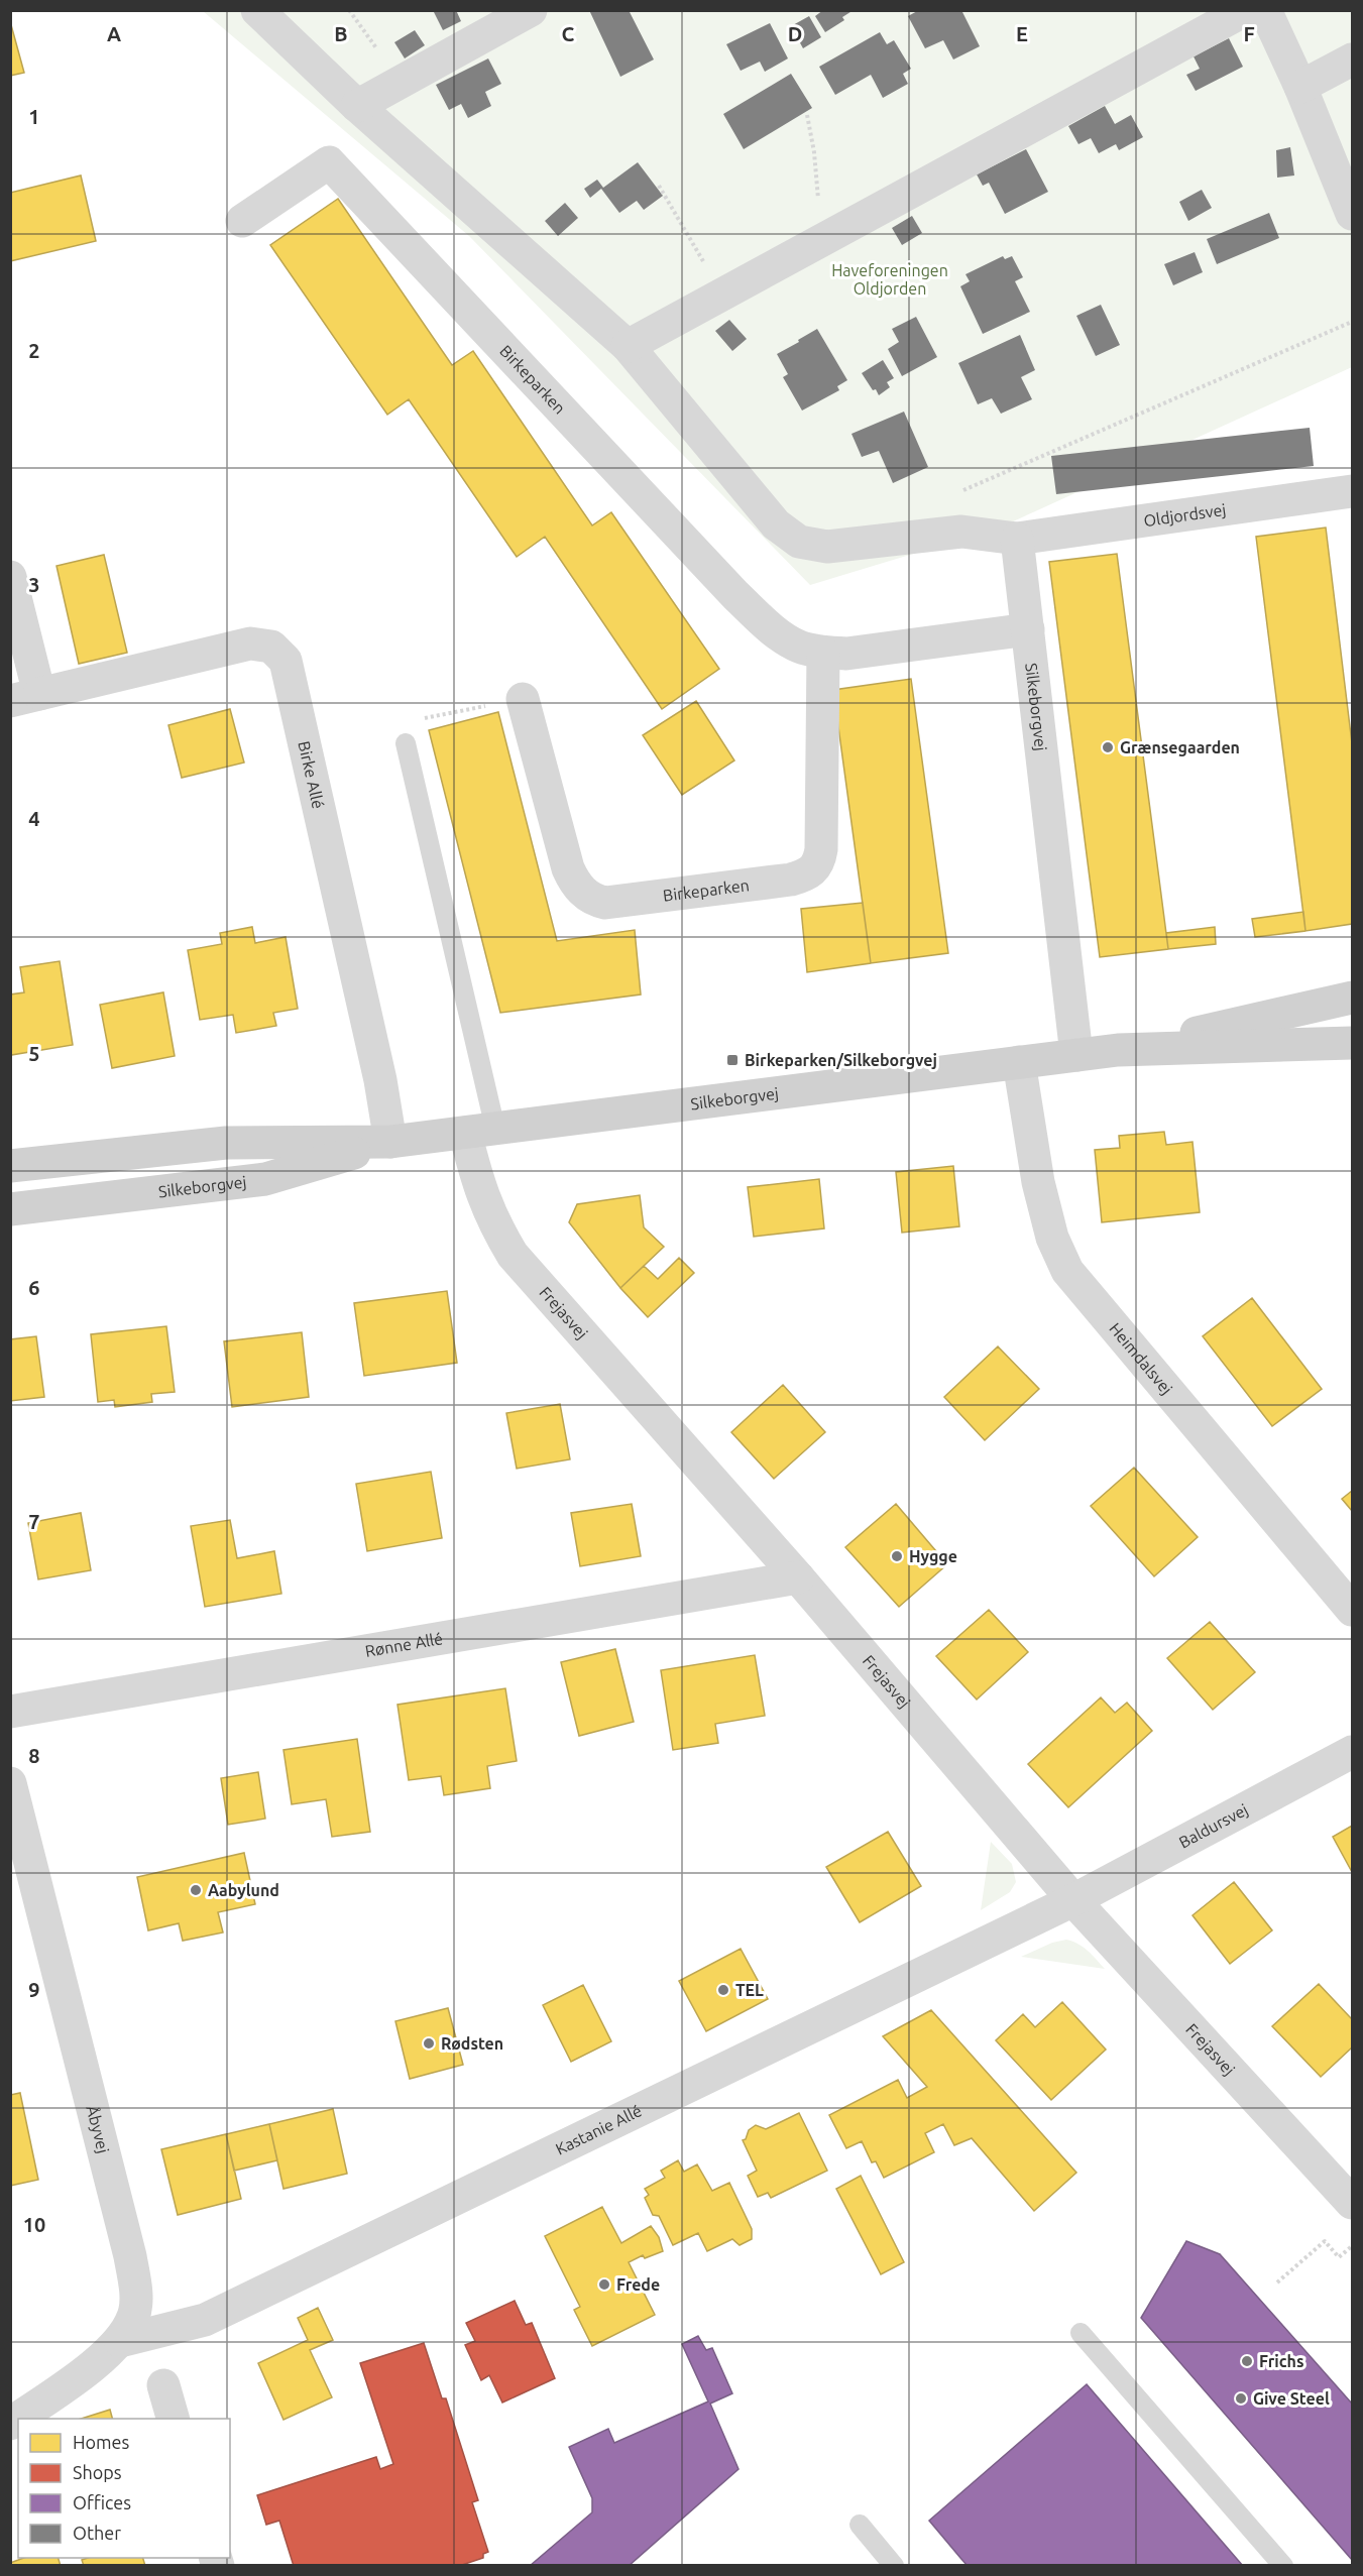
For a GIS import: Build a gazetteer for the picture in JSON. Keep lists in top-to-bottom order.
{
  "streets": {
    "street": [
      "Birkeparken",
      "Oldjordsvej",
      "Silkeborgvej",
      "Birke Allé",
      "Frejasvej",
      "Heimdalsvej",
      "Rønne Allé",
      "Baldursvej",
      "Åbyvej",
      "Kastanie Allé"
    ]
  },
  "crossings": [
    ["Birkeparken", "Silkeborgvej"],
    ["Oldjordsvej", "Silkeborgvej"],
    ["Silkeborgvej", "Birke Allé"],
    ["Silkeborgvej", "Frejasvej"],
    ["Silkeborgvej", "Heimdalsvej"],
    ["Frejasvej", "Rønne Allé"],
    ["Frejasvej", "Baldursvej"],
    ["Frejasvej", "Kastanie Allé"],
    ["Baldursvej", "Kastanie Allé"],
    ["Åbyvej", "Kastanie Allé"]
  ],
  "parks": ["Haveforeningen Oldjorden"],
  "places": {
    "other": [
      "Grænsegaarden",
      "Hygge",
      "Aabylund",
      "TEL",
      "Rødsten",
      "Frede",
      "Frichs",
      "Give Steel"
    ],
    "transit": ["Birkeparken/Silkeborgvej"]
  },
  "legend": [
    "Homes",
    "Shops",
    "Offices",
    "Other"
  ],
  "grid": {
    "columns": [
      "A",
      "B",
      "C",
      "D",
      "E",
      "F"
    ],
    "rows": [
      "1",
      "2",
      "3",
      "4",
      "5",
      "6",
      "7",
      "8",
      "9",
      "10"
    ]
  }
}
